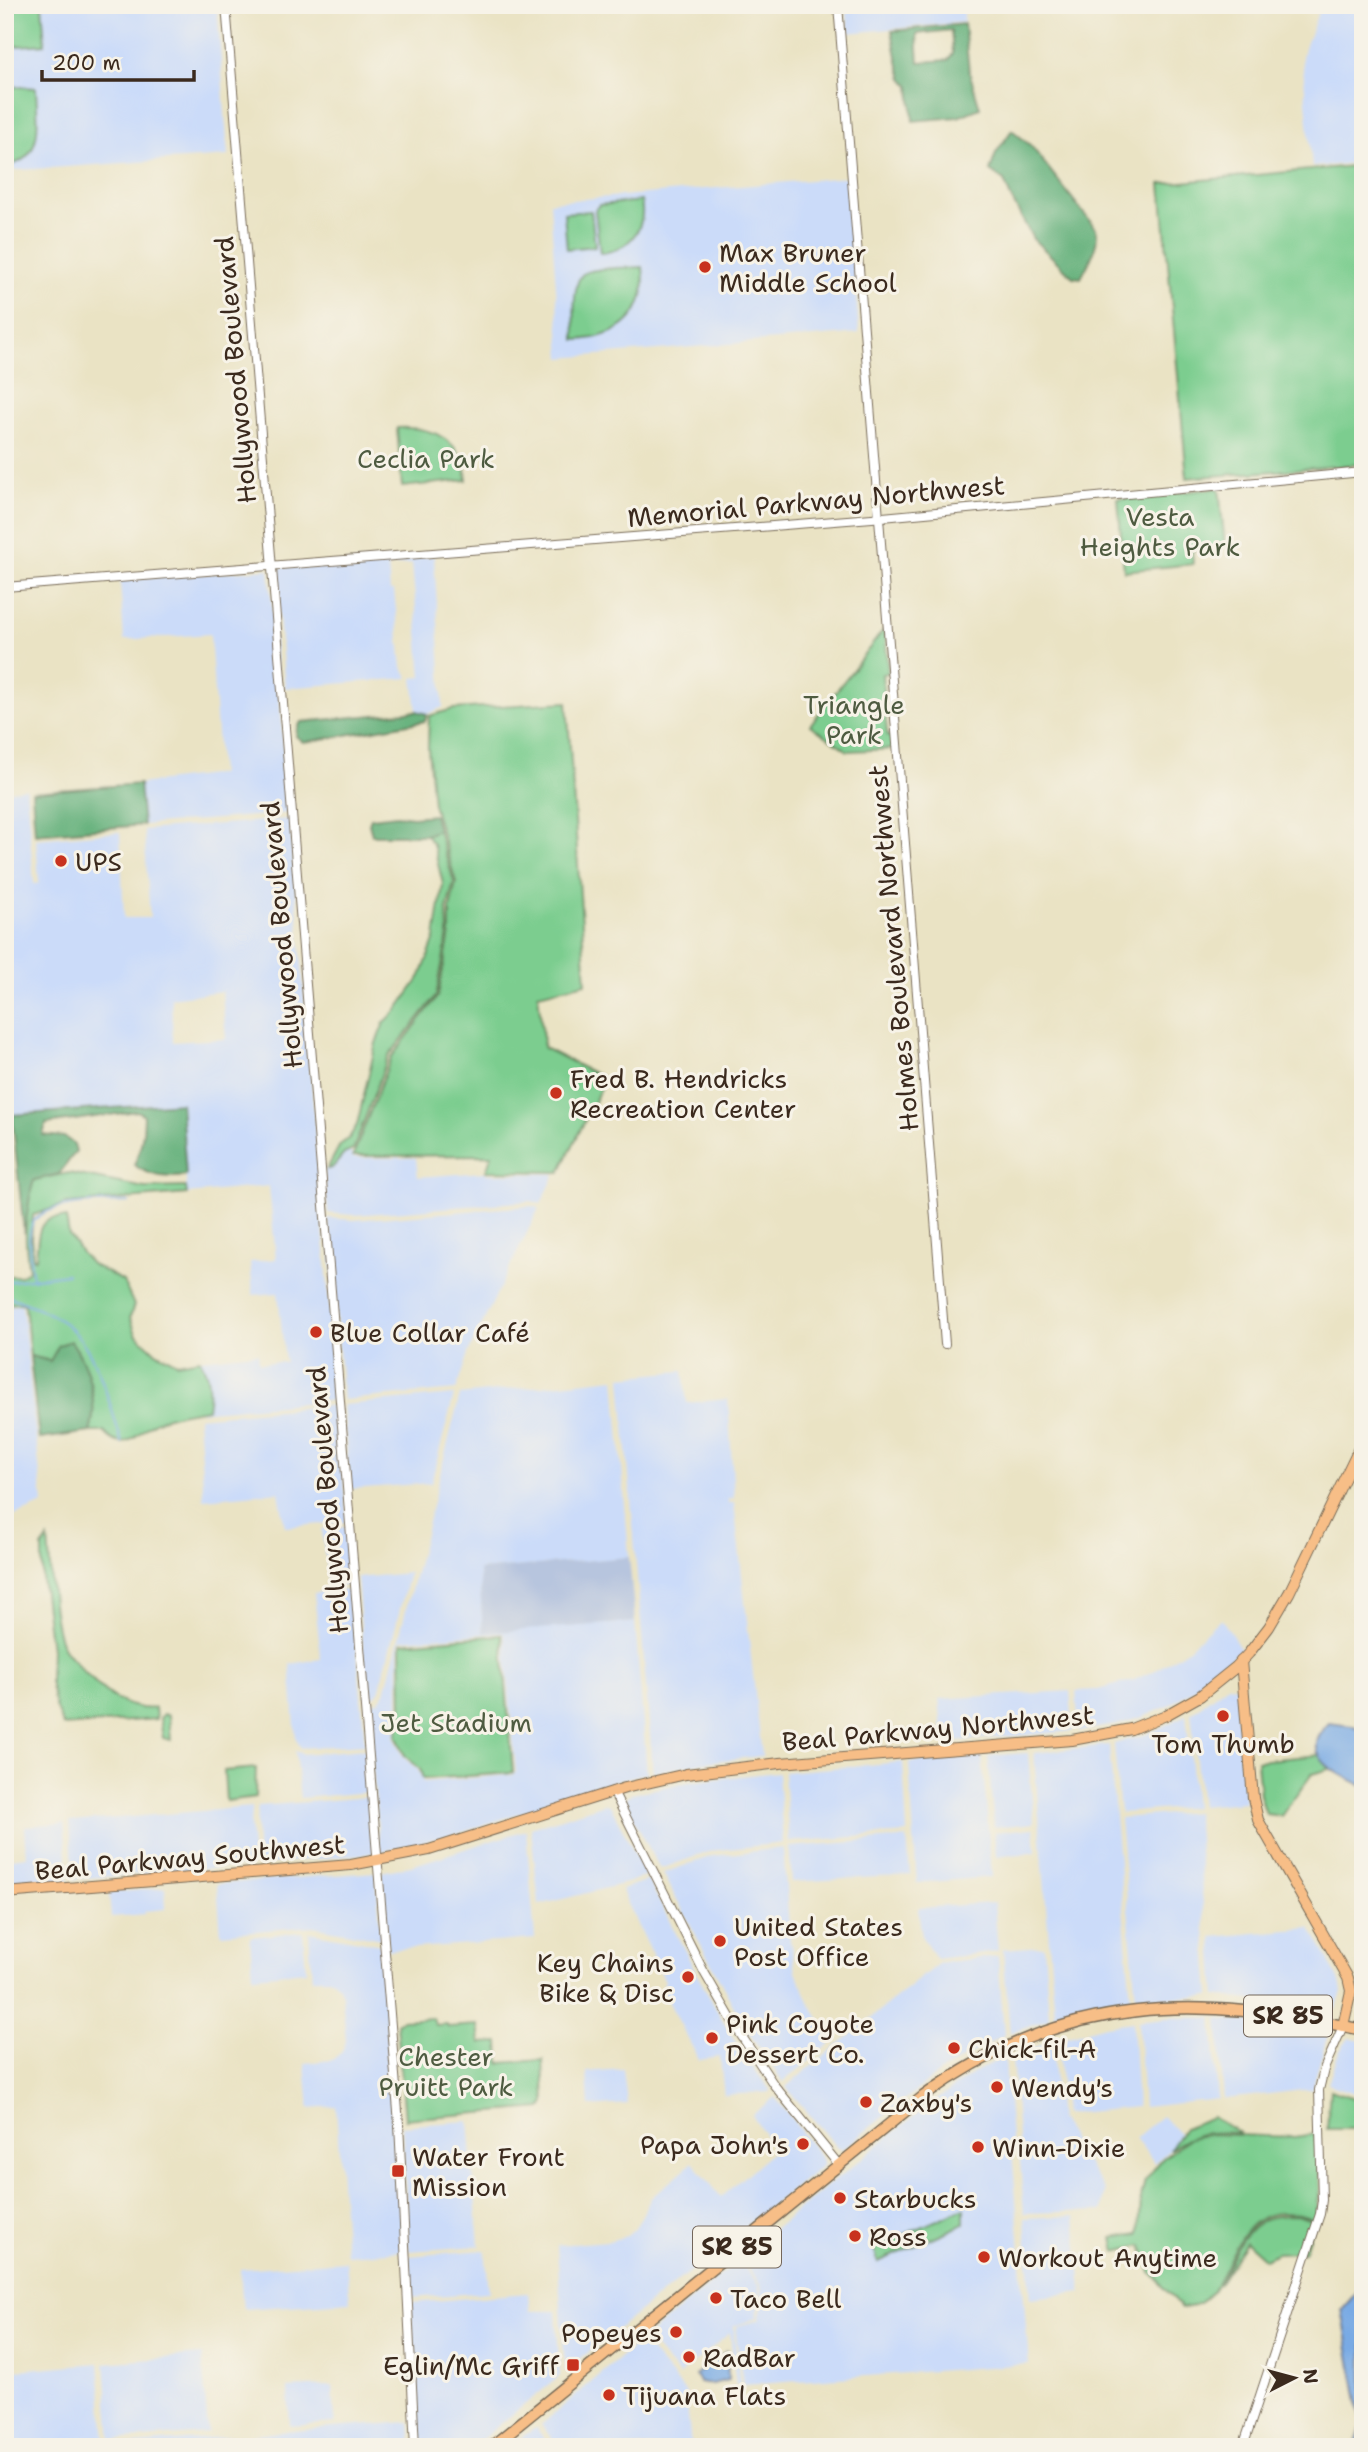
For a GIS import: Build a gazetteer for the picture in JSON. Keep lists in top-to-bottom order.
{
  "streets": {
    "highway": ["SR 85"],
    "main road": ["Beal Parkway Northwest", "Beal Parkway Southwest"],
    "street": ["Hollywood Boulevard", "Memorial Parkway Northwest", "Holmes Boulevard Northwest"]
  },
  "crossings": [
    ["Hollywood Boulevard", "Memorial Parkway Northwest"],
    ["Hollywood Boulevard", "Beal Parkway Northwest"],
    ["Hollywood Boulevard", "Beal Parkway Southwest"],
    ["Memorial Parkway Northwest", "Holmes Boulevard Northwest"],
    ["Beal Parkway Northwest", "Beal Parkway Southwest"]
  ],
  "parks": [
    "Ceclia Park",
    "Vesta Heights Park",
    "Triangle Park",
    "Jet Stadium",
    "Chester Pruitt Park"
  ],
  "places": {
    "other": [
      "Max Bruner Middle School",
      "UPS",
      "Fred B. Hendricks Recreation Center",
      "Blue Collar Café",
      "Tom Thumb",
      "United States Post Office",
      "Key Chains Bike & Disc",
      "Pink Coyote Dessert Co.",
      "Chick-fil-A",
      "Wendy's",
      "Zaxby's",
      "Papa John's",
      "Winn-Dixie",
      "Starbucks",
      "Ross",
      "Workout Anytime",
      "Taco Bell",
      "Popeyes",
      "RadBar",
      "Tijuana Flats"
    ],
    "transit": ["Water Front Mission", "Eglin/Mc Griff"]
  },
  "scale_bar": "200 m",
  "north": "right"
}
